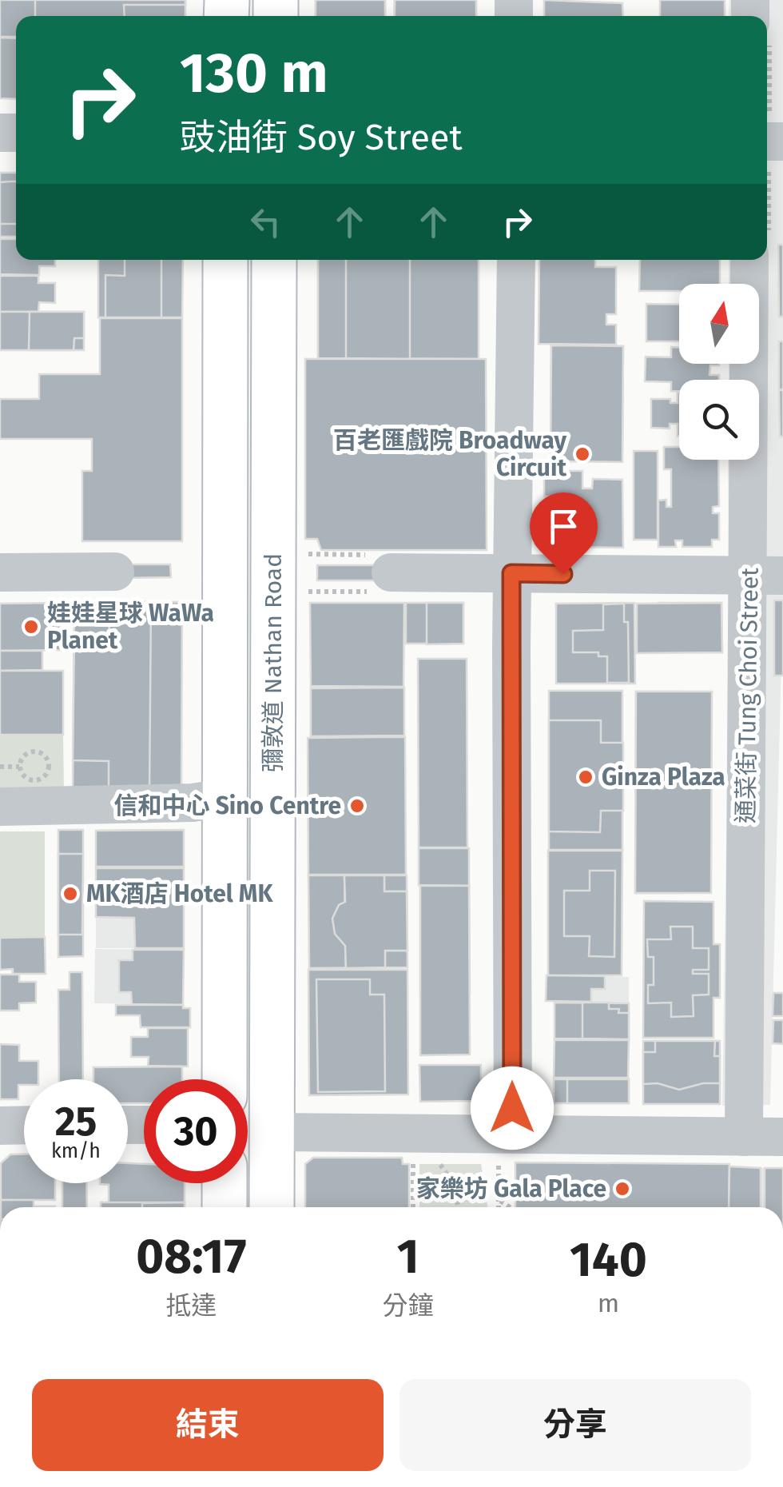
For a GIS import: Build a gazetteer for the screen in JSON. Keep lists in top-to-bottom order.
{
  "streets": {
    "main road": ["彌敦道 Nathan Road"],
    "street": ["通菜街 Tung Choi Street"]
  },
  "places": [
    "百老匯戲院 Broadway Circuit",
    "娃娃星球 WaWa Planet",
    "Ginza Plaza",
    "信和中心 Sino Centre",
    "MK酒店 Hotel MK",
    "家樂坊 Gala Place"
  ],
  "north": "top",
  "page": {
    "turn": ["130 m", "豉油街 Soy Street"],
    "speed": "25 km/h",
    "limit": "30",
    "eta": [
      "08:17",
      "抵達",
      "1",
      "分鐘",
      "140",
      "m"
    ],
    "buttons": ["結束", "分享"]
  }
}
